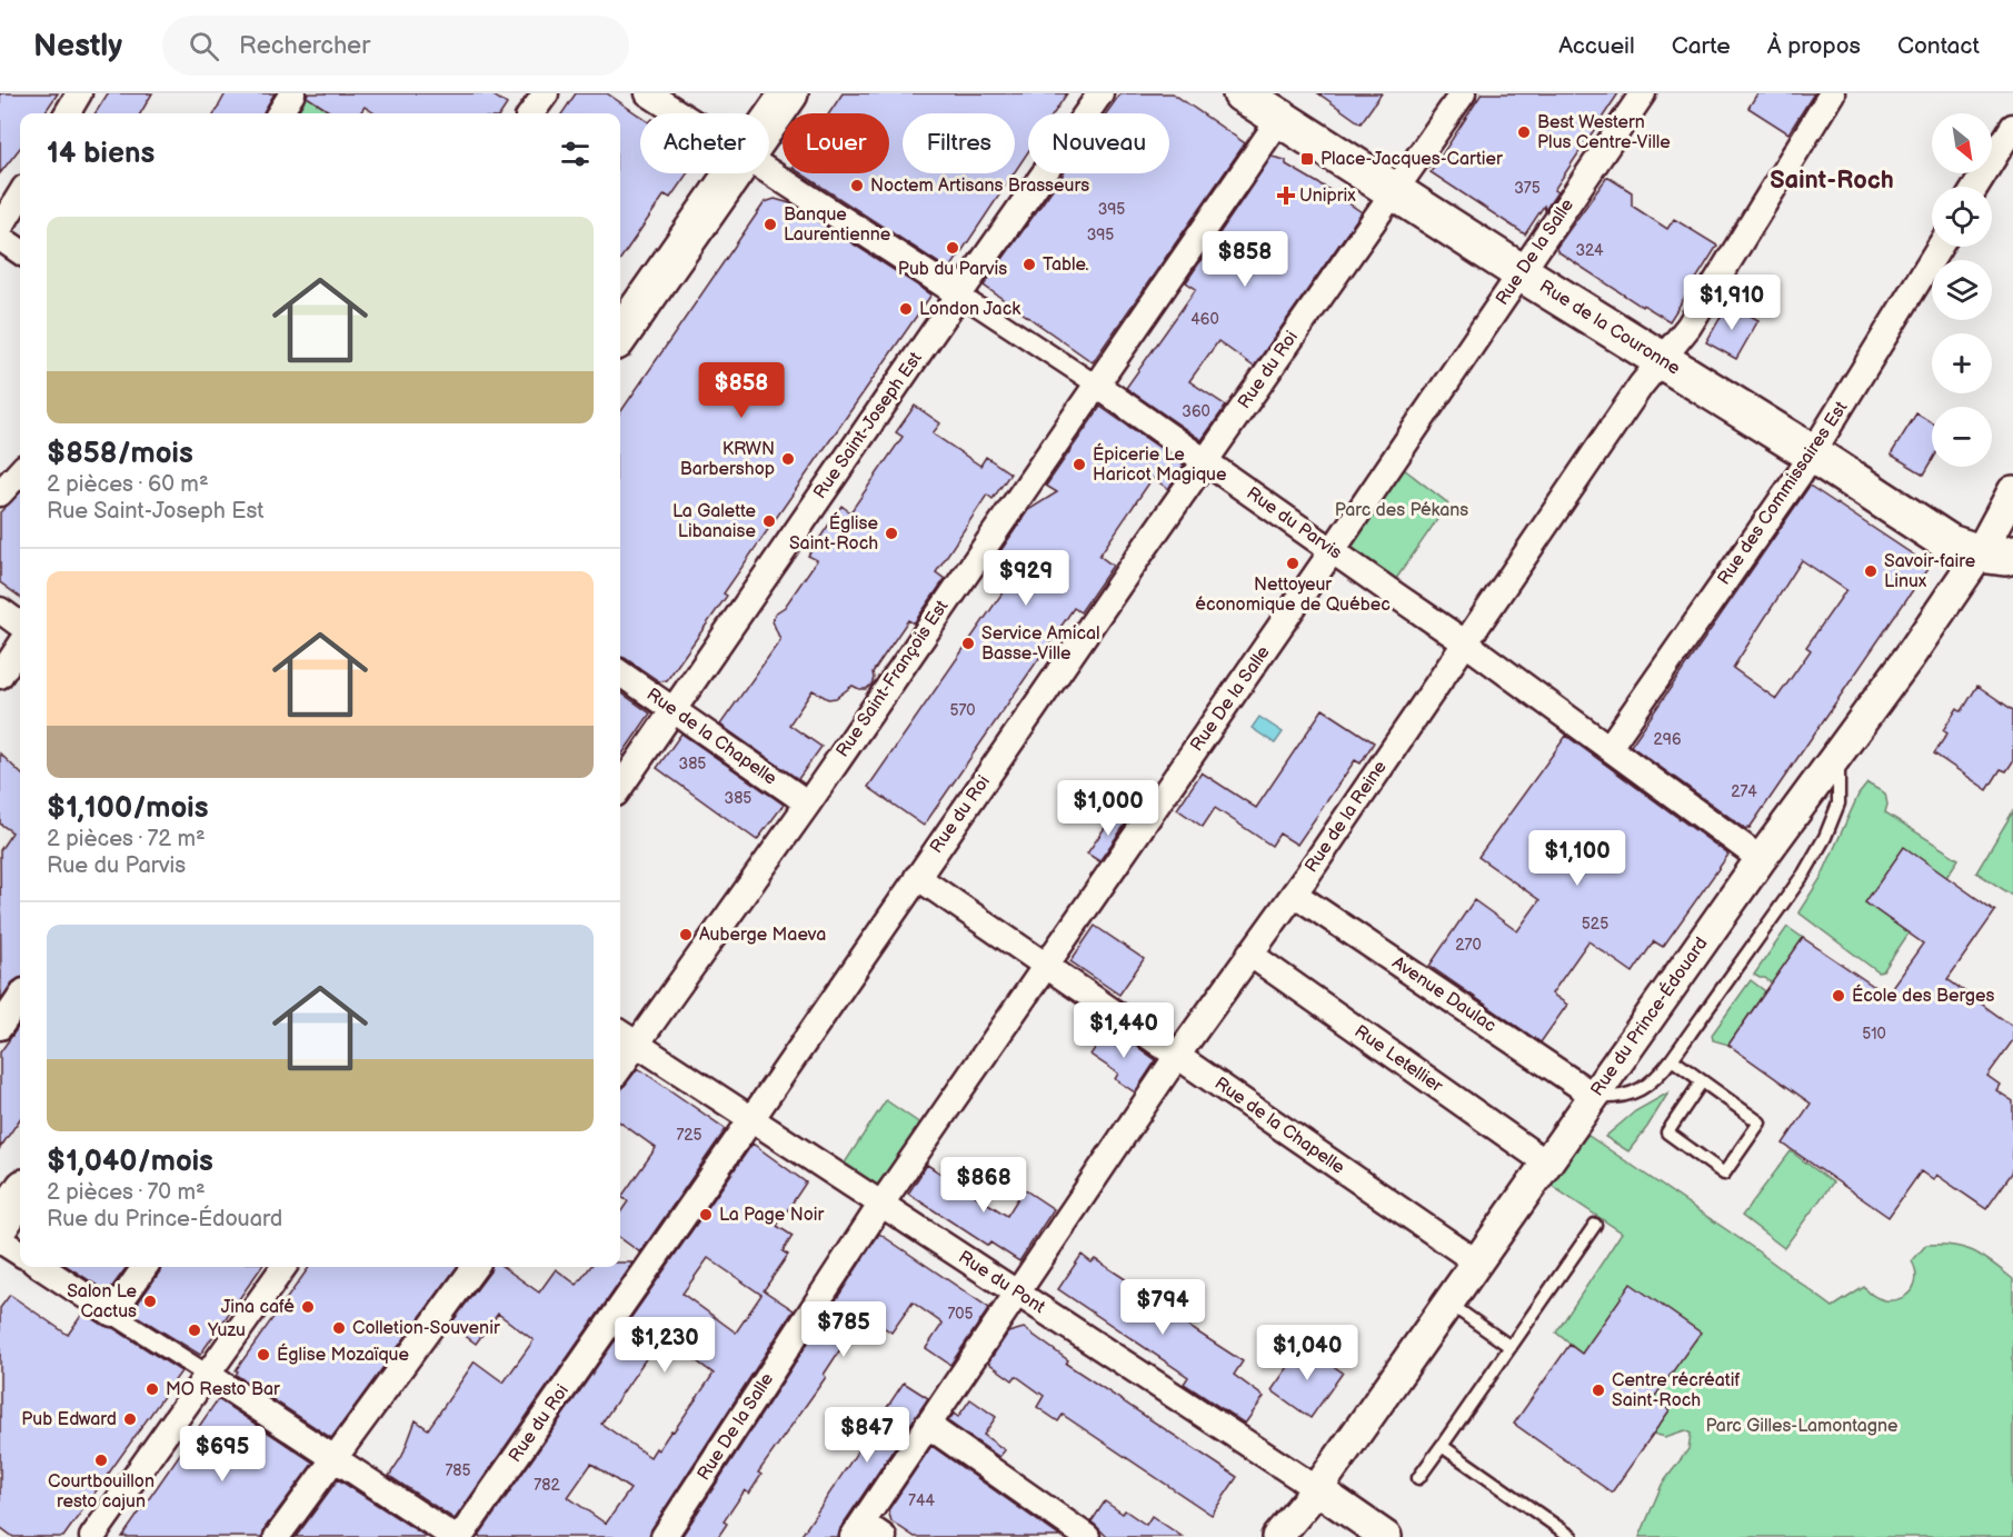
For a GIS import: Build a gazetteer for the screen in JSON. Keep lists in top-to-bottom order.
{
  "streets": {
    "main road": ["Rue de la Couronne"],
    "street": [
      "Rue De la Salle",
      "Rue du Roi",
      "Rue Saint-Joseph Est",
      "Rue des Commissaires Est",
      "Rue du Parvis",
      "Rue Saint-François Est",
      "Rue de la Chapelle",
      "Rue de la Reine",
      "Avenue Daulac",
      "Rue du Prince-Édouard",
      "Rue Letellier",
      "Rue du Pont"
    ]
  },
  "crossings": [
    ["Rue De la Salle", "Rue de la Couronne"],
    ["Rue De la Salle", "Rue du Parvis"],
    ["Rue De la Salle", "Rue de la Chapelle"],
    ["Rue De la Salle", "Rue du Pont"],
    ["Rue de la Couronne", "Rue du Roi"],
    ["Rue de la Couronne", "Rue des Commissaires Est"],
    ["Rue de la Couronne", "Rue Saint-François Est"],
    ["Rue de la Couronne", "Rue de la Reine"],
    ["Rue de la Couronne", "Rue du Prince-Édouard"],
    ["Rue du Roi", "Rue du Parvis"],
    ["Rue du Roi", "Rue de la Chapelle"],
    ["Rue du Roi", "Rue du Pont"],
    ["Rue Saint-Joseph Est", "Rue du Parvis"],
    ["Rue Saint-Joseph Est", "Rue de la Chapelle"],
    ["Rue des Commissaires Est", "Rue du Parvis"],
    ["Rue du Parvis", "Rue Saint-François Est"],
    ["Rue du Parvis", "Rue de la Reine"],
    ["Rue du Parvis", "Rue du Prince-Édouard"],
    ["Rue Saint-François Est", "Rue de la Chapelle"],
    ["Rue Saint-François Est", "Rue du Pont"],
    ["Rue de la Chapelle", "Rue de la Reine"],
    ["Rue de la Chapelle", "Rue du Prince-Édouard"],
    ["Rue de la Reine", "Avenue Daulac"],
    ["Rue de la Reine", "Rue Letellier"],
    ["Rue de la Reine", "Rue du Pont"],
    ["Avenue Daulac", "Rue du Prince-Édouard"],
    ["Rue du Prince-Édouard", "Rue Letellier"],
    ["Rue du Prince-Édouard", "Rue du Pont"]
  ],
  "districts": ["Saint-Roch"],
  "parks": ["Parc des Pékans", "Parc Gilles-Lamontagne"],
  "places": {
    "other": [
      "Best Western Plus Centre-Ville",
      "Noctem Artisans Brasseurs",
      "Banque Laurentienne",
      "Pub du Parvis",
      "Table.",
      "London Jack",
      "KRWN Barbershop",
      "Épicerie Le Haricot Magique",
      "La Galette Libanaise",
      "Église Saint-Roch",
      "Nettoyeur économique de Québec",
      "Savoir-faire Linux",
      "Service Amical Basse-Ville",
      "Auberge Maeva",
      "École des Berges",
      "La Page Noir",
      "Salon Le Cactus",
      "Jina café",
      "Colletion-Souvenir",
      "Yuzu",
      "Église Mozaïque",
      "MO Resto Bar",
      "Centre récréatif Saint-Roch",
      "Pub Edward",
      "Courtbouillon resto cajun"
    ],
    "transit": ["Place-Jacques-Cartier"],
    "health": ["Uniprix"]
  },
  "house_numbers": [
    "375",
    "395",
    "395",
    "324",
    "460",
    "360",
    "570",
    "296",
    "385",
    "274",
    "385",
    "525",
    "270",
    "510",
    "725",
    "705",
    "785",
    "782",
    "744"
  ],
  "north": "bottom right",
  "page": {
    "header": "Nestly",
    "search": "Rechercher",
    "nav": [
      "Accueil",
      "Carte",
      "À propos",
      "Contact"
    ],
    "map_buttons": ["+", "−"],
    "chip": [
      "Acheter",
      "Louer",
      "Filtres",
      "Nouveau"
    ],
    "heading": "14 biens",
    "list": [
      {
        "name": "$858/mois",
        "note": "2 pièces · 60 m² · Rue Saint-Joseph Est"
      },
      {
        "name": "$1,100/mois",
        "note": "2 pièces · 72 m² · Rue du Parvis"
      },
      {
        "name": "$1,040/mois",
        "note": "2 pièces · 70 m² · Rue du Prince-Édouard"
      }
    ],
    "price": [
      "$858",
      "$1,910",
      "$858",
      "$929",
      "$1,000",
      "$1,100",
      "$1,440",
      "$868",
      "$794",
      "$785",
      "$1,230",
      "$1,040",
      "$847",
      "$695"
    ]
  }
}
